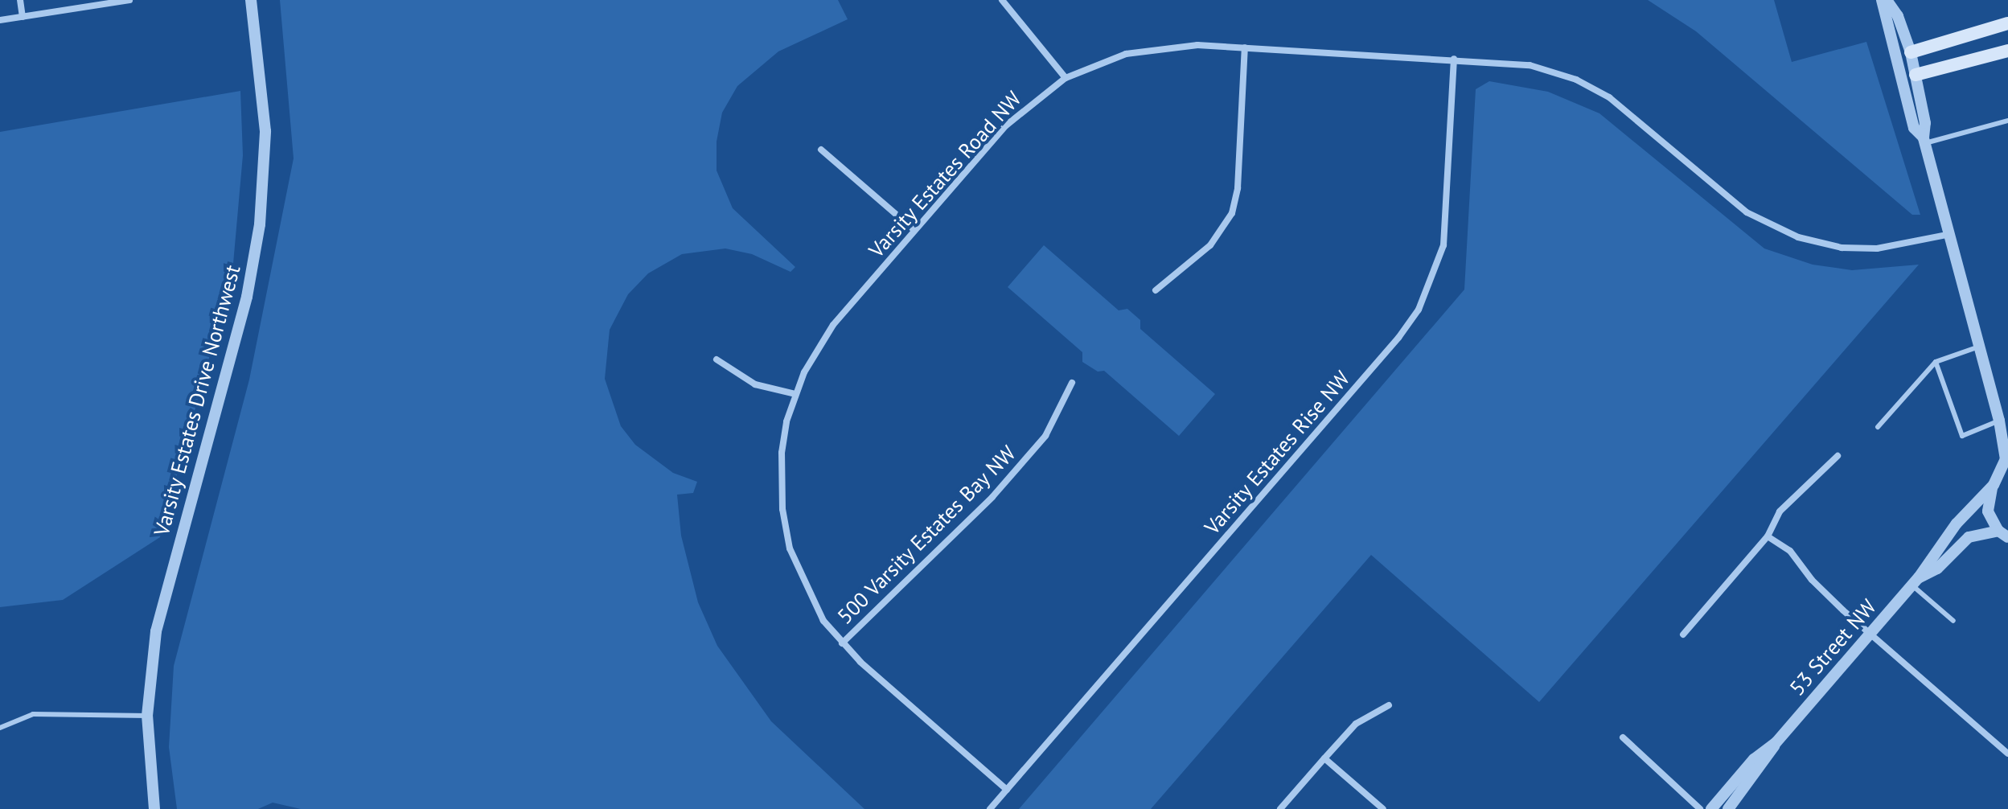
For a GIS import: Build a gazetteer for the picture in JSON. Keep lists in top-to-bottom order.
{
  "streets": {
    "street": [
      "Varsity Estates Road NW",
      "Varsity Estates Drive Northwest",
      "Varsity Estates Rise NW",
      "500 Varsity Estates Bay NW",
      "53 Street NW"
    ]
  },
  "crossings": [
    ["Varsity Estates Road NW", "Varsity Estates Rise NW"],
    ["Varsity Estates Road NW", "500 Varsity Estates Bay NW"]
  ]
}
